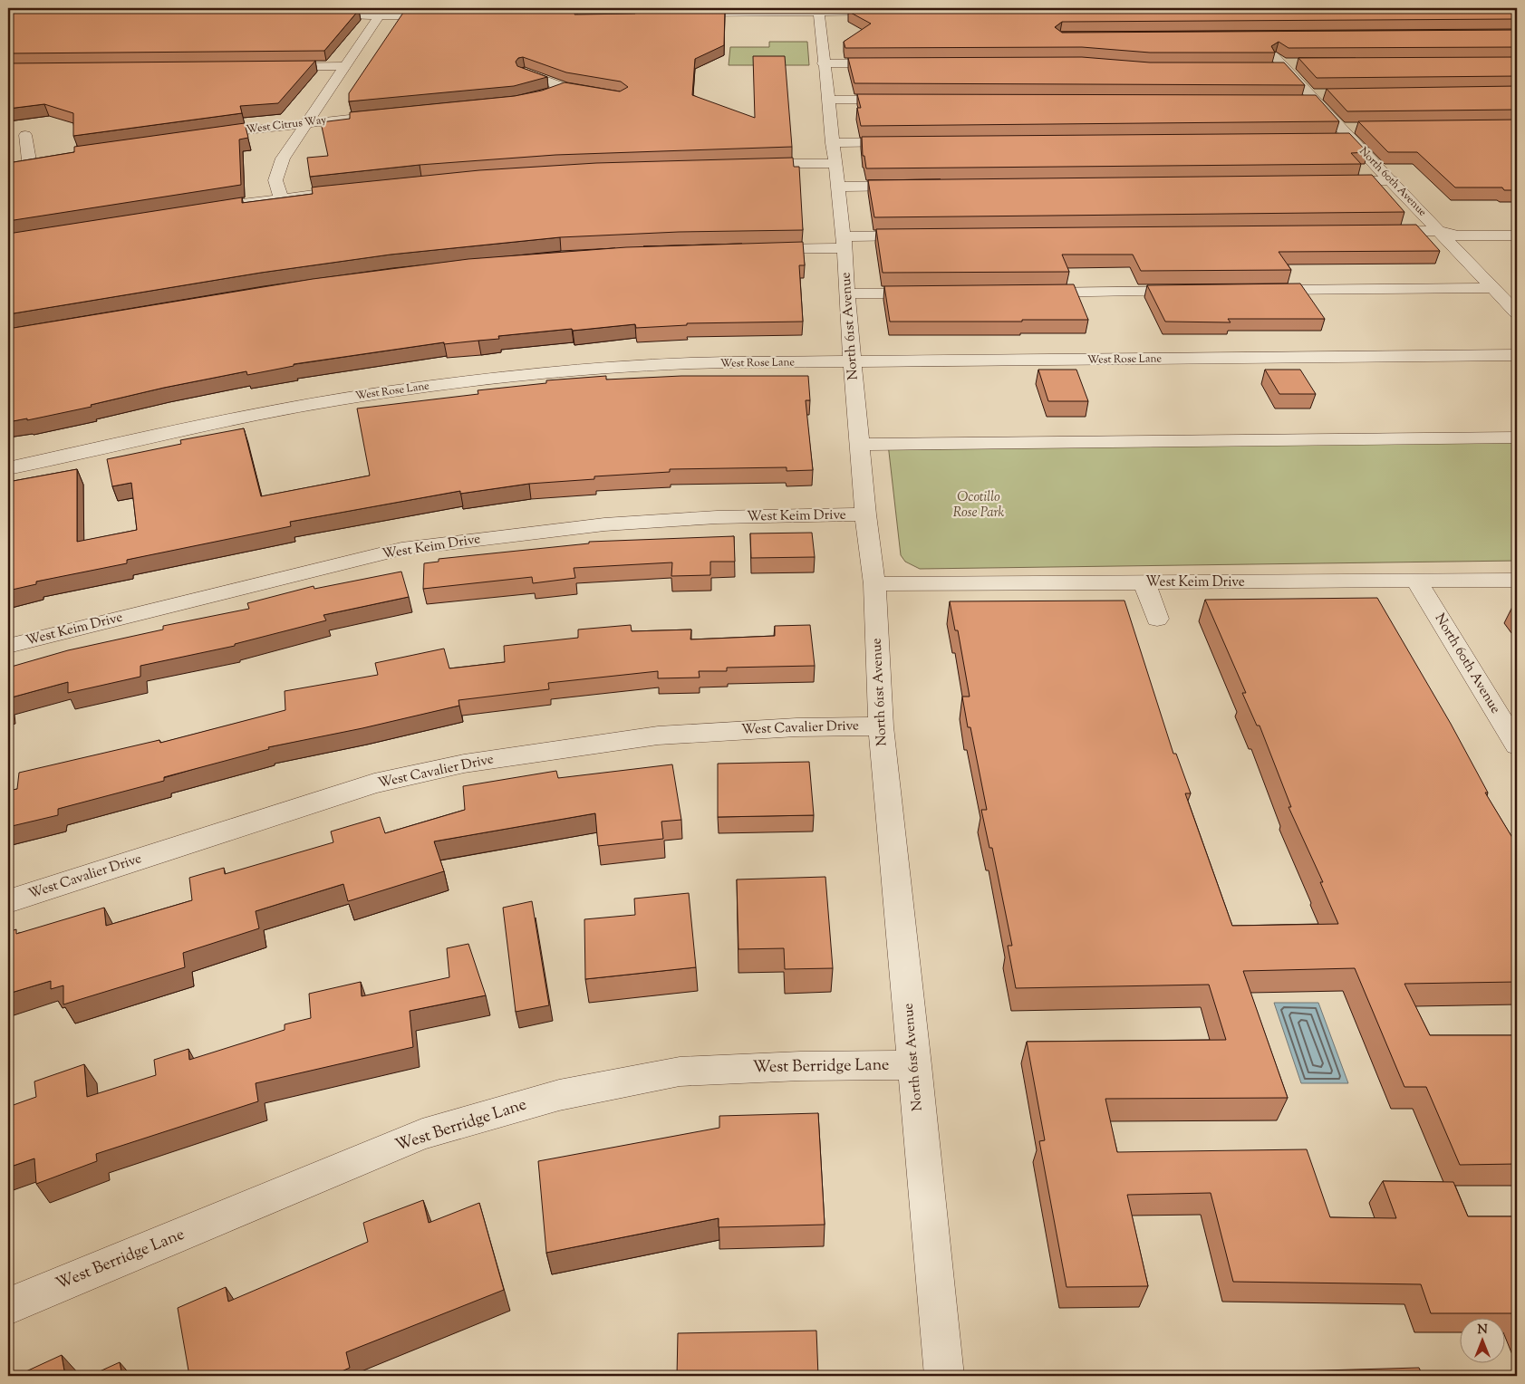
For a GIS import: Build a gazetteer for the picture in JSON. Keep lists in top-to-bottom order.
{
  "streets": {
    "street": [
      "West Citrus Way",
      "North 60th Avenue",
      "North 61st Avenue",
      "West Rose Lane",
      "West Keim Drive",
      "West Cavalier Drive",
      "West Berridge Lane"
    ]
  },
  "crossings": [
    ["North 60th Avenue", "West Keim Drive"],
    ["North 61st Avenue", "West Rose Lane"],
    ["North 61st Avenue", "West Keim Drive"],
    ["North 61st Avenue", "West Cavalier Drive"],
    ["North 61st Avenue", "West Berridge Lane"]
  ],
  "parks": ["Ocotillo Rose Park"],
  "north": "top"
}
